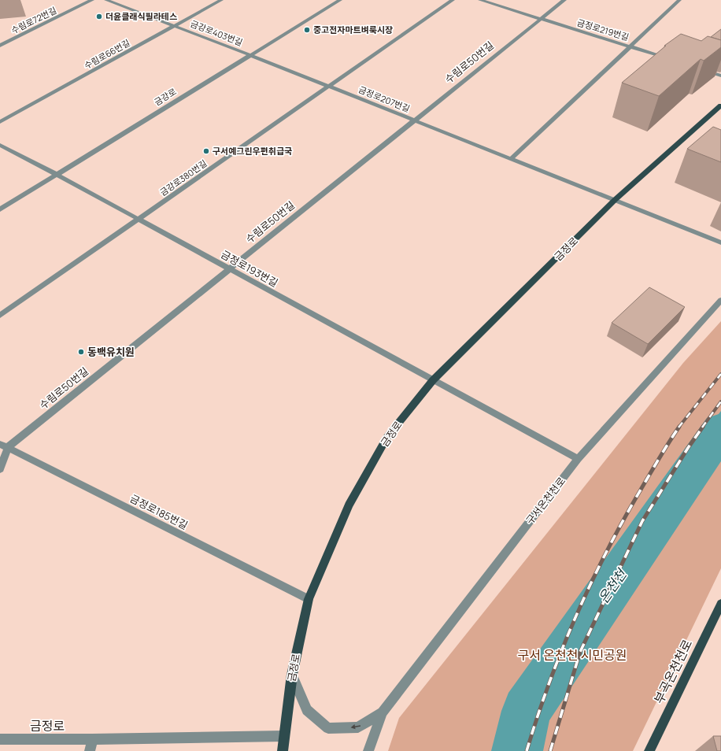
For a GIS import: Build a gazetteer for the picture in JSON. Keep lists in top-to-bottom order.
{
  "streets": {
    "main road": ["금정로", "부곡온천천로"],
    "street": [
      "수림로72번길",
      "금정로219번길",
      "금강로403번길",
      "수림로66번길",
      "수림로50번길",
      "금강로",
      "금정로207번길",
      "금강로380번길",
      "금정로193번길",
      "구서온천천로",
      "금정로185번길"
    ]
  },
  "crossings": [
    ["금정로219번길", "수림로50번길"],
    ["금강로403번길", "수림로66번길"],
    ["금강로403번길", "금강로"],
    ["금강로403번길", "금정로207번길"],
    ["수림로50번길", "금정로207번길"],
    ["수림로50번길", "금정로193번길"],
    ["수림로50번길", "금정로185번길"],
    ["금강로", "금정로207번길"],
    ["금강로", "금정로193번길"],
    ["금정로207번길", "금강로380번길"],
    ["금정로207번길", "금정로"],
    ["금강로380번길", "금정로193번길"],
    ["금정로", "금정로193번길"],
    ["금정로", "구서온천천로"],
    ["금정로", "금정로185번길"],
    ["금정로193번길", "구서온천천로"]
  ],
  "water": ["온천천"],
  "parks": ["구서 온천천 시민공원"],
  "places": [
    "더윤클래식필라테스",
    "중고전자마트벼룩시장",
    "구서예그린우편취급국",
    "동백유치원"
  ]
}
